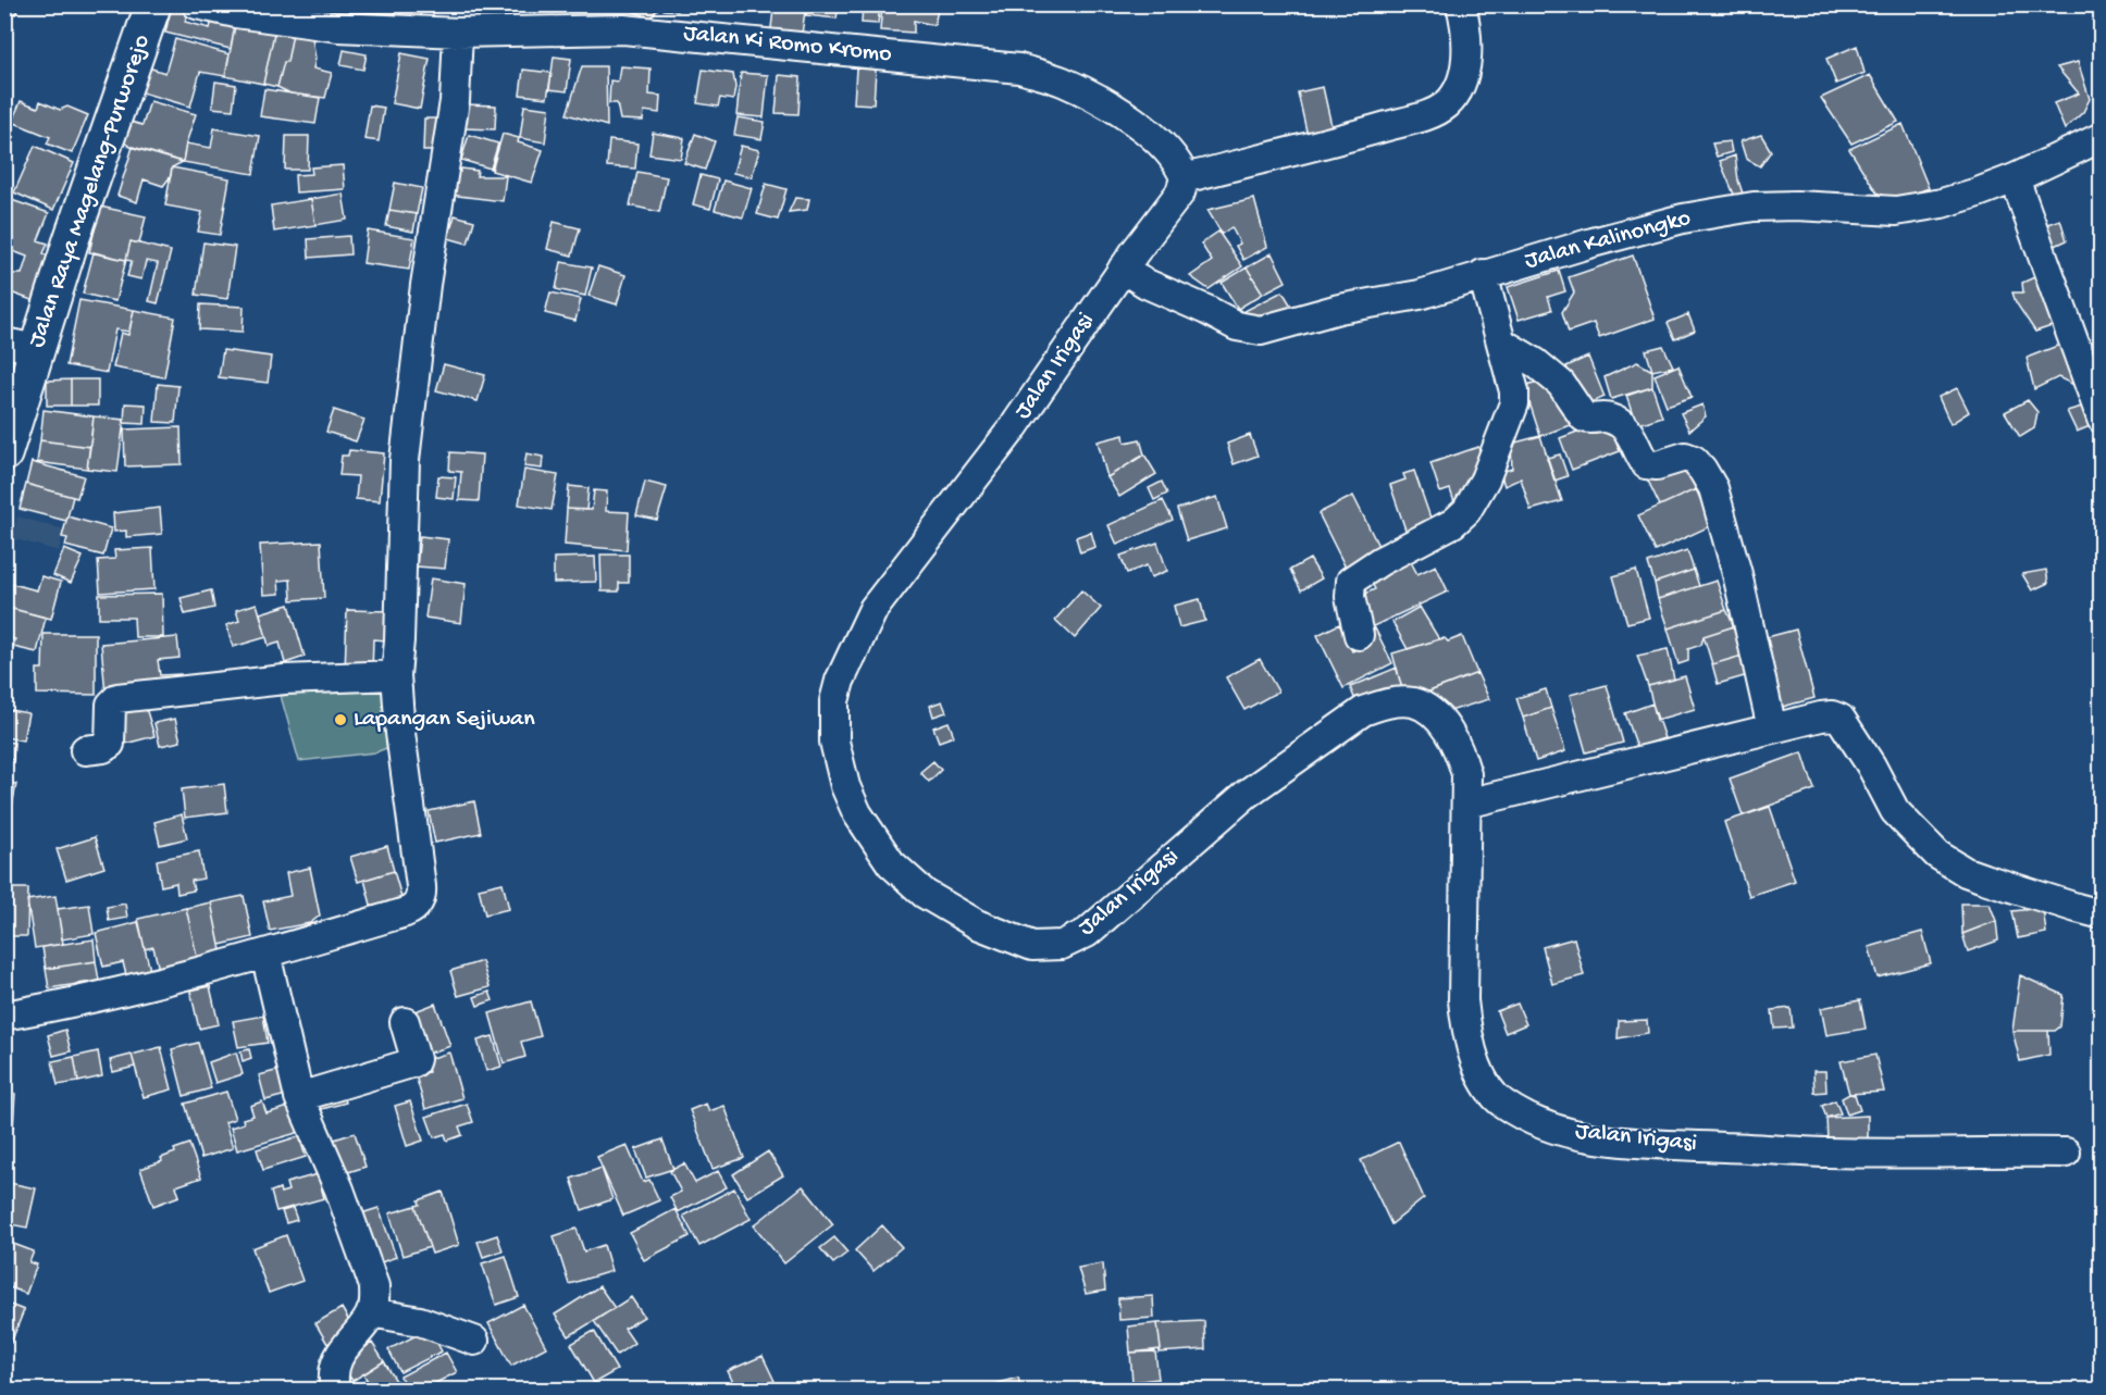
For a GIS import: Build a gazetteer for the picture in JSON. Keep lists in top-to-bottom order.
{
  "streets": {
    "main road": ["Jalan Raya Magelang-Purworejo"],
    "street": ["Jalan Ki Romo Kromo", "Jalan Kalinongko", "Jalan Irigasi"]
  },
  "crossings": [
    ["Jalan Ki Romo Kromo", "Jalan Irigasi"],
    ["Jalan Kalinongko", "Jalan Irigasi"]
  ],
  "places": ["Lapangan Sejiwan"]
}
